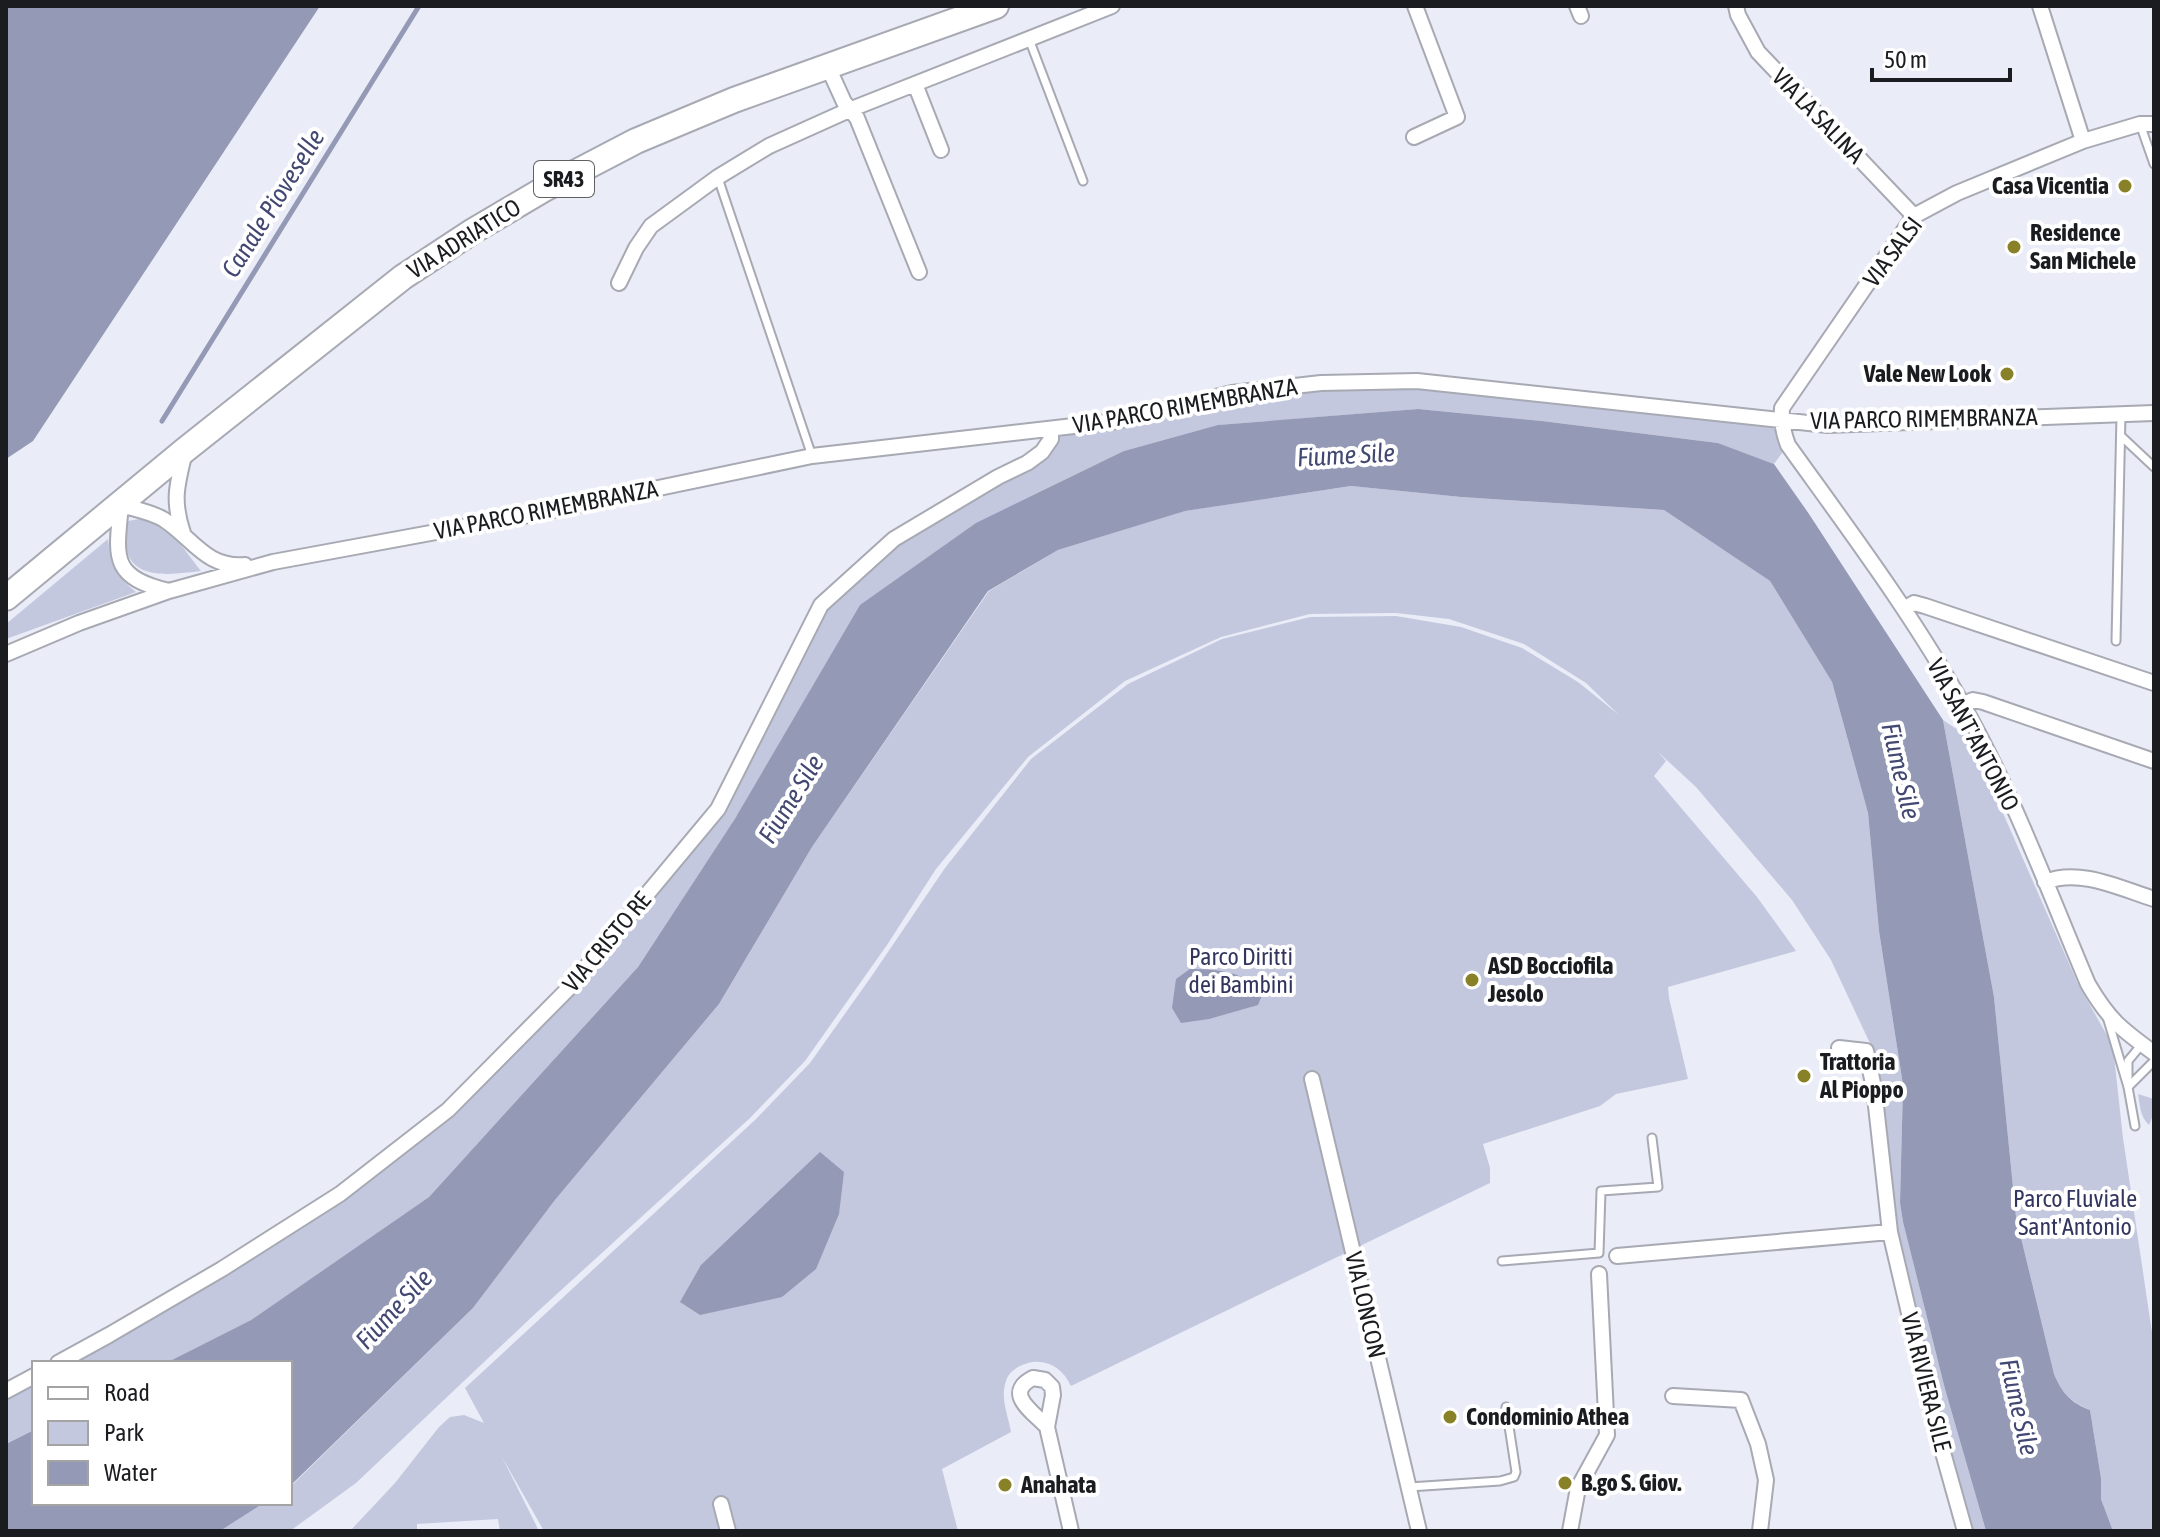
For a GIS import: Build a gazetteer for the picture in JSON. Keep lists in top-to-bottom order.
{
  "streets": {
    "main road": ["SR43", "VIA ADRIATICO"],
    "street": [
      "VIA LA SALINA",
      "VIA SALSI",
      "VIA PARCO RIMEMBRANZA",
      "VIA SANT'ANTONIO",
      "VIA CRISTO RE",
      "VIA LONCON",
      "VIA RIVIERA SILE"
    ]
  },
  "crossings": [
    ["VIA LA SALINA", "VIA SALSI"],
    ["VIA ADRIATICO", "VIA PARCO RIMEMBRANZA"],
    ["VIA SALSI", "VIA PARCO RIMEMBRANZA"],
    ["VIA SALSI", "VIA SANT'ANTONIO"],
    ["VIA PARCO RIMEMBRANZA", "VIA SANT'ANTONIO"],
    ["VIA PARCO RIMEMBRANZA", "VIA CRISTO RE"]
  ],
  "water": ["Canale Pioveselle", "Fiume Sile"],
  "parks": ["Parco Diritti dei Bambini", "Parco Fluviale Sant'Antonio"],
  "places": [
    "Casa Vicentia",
    "Residence San Michele",
    "Vale New Look",
    "ASD Bocciofila Jesolo",
    "Trattoria Al Pioppo",
    "Condominio Athea",
    "B.go S. Giov.",
    "Anahata"
  ],
  "legend": ["Road", "Park", "Water"],
  "scale_bar": "50 m"
}
